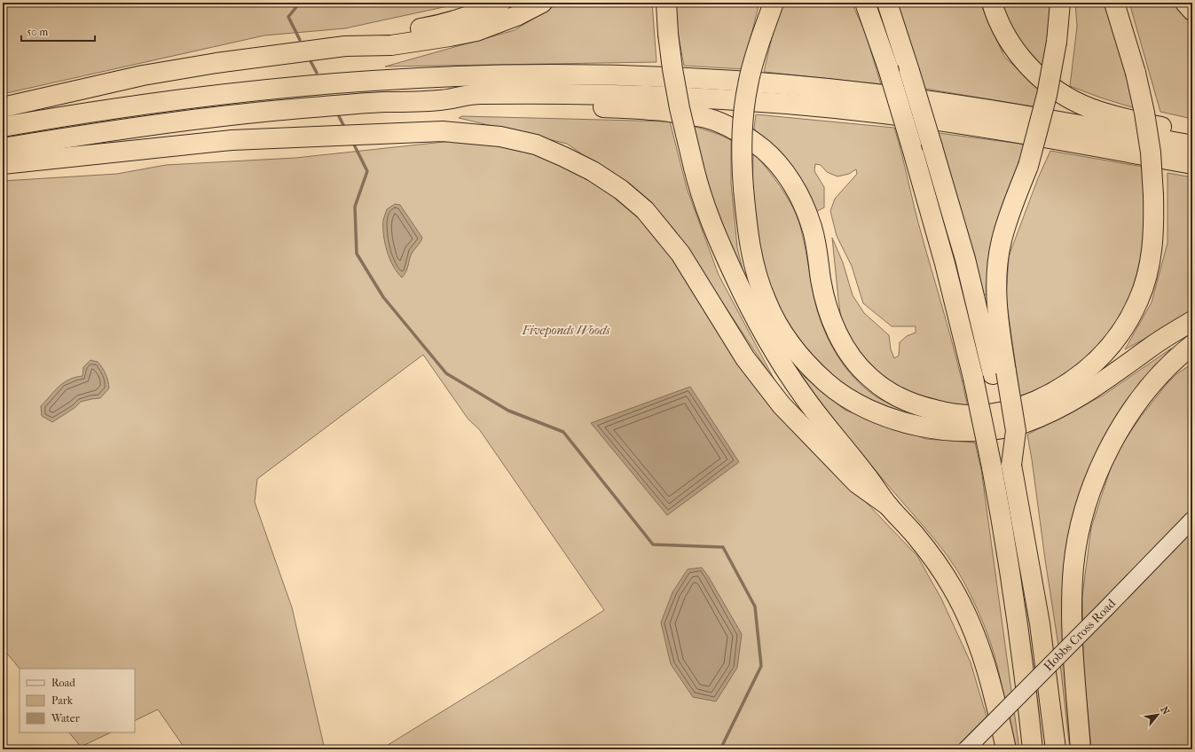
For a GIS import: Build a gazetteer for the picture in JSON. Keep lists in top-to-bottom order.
{
  "streets": {
    "street": ["Hobbs Cross Road"]
  },
  "parks": ["Fiveponds Woods"],
  "legend": ["Road", "Park", "Water"],
  "scale_bar": "50 m",
  "north": "top right"
}
